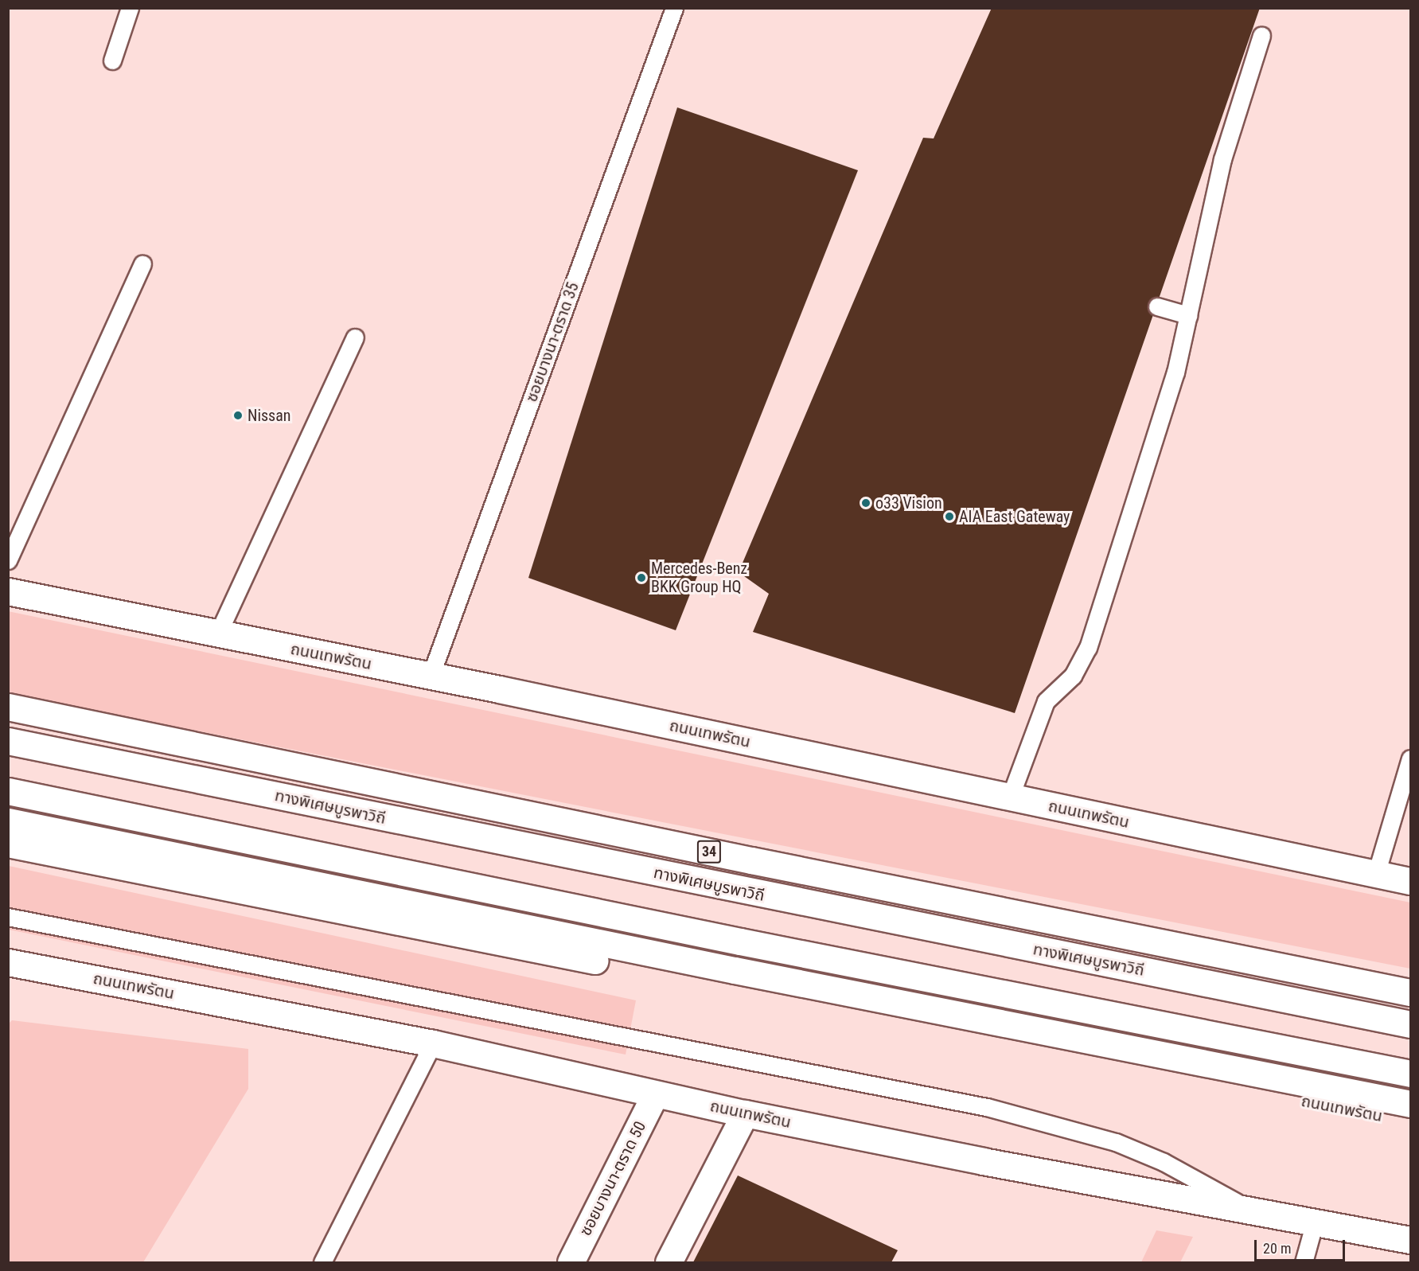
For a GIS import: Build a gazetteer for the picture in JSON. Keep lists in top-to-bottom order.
{
  "streets": {
    "main road": [
      "ถนนเทพรัตน",
      "ทางพิเศษบูรพาวิถี",
      "34",
      "ซอยบางนา-ตราด 50"
    ],
    "lane": ["ซอยบางนา-ตราด 35"]
  },
  "crossings": [
    ["ซอยบางนา-ตราด 35", "ถนนเทพรัตน"],
    ["ถนนเทพรัตน", "ซอยบางนา-ตราด 50"]
  ],
  "places": [
    "Nissan",
    "o33 Vision",
    "AIA East Gateway",
    "Mercedes-Benz BKK Group HQ"
  ],
  "scale_bar": "20 m"
}
